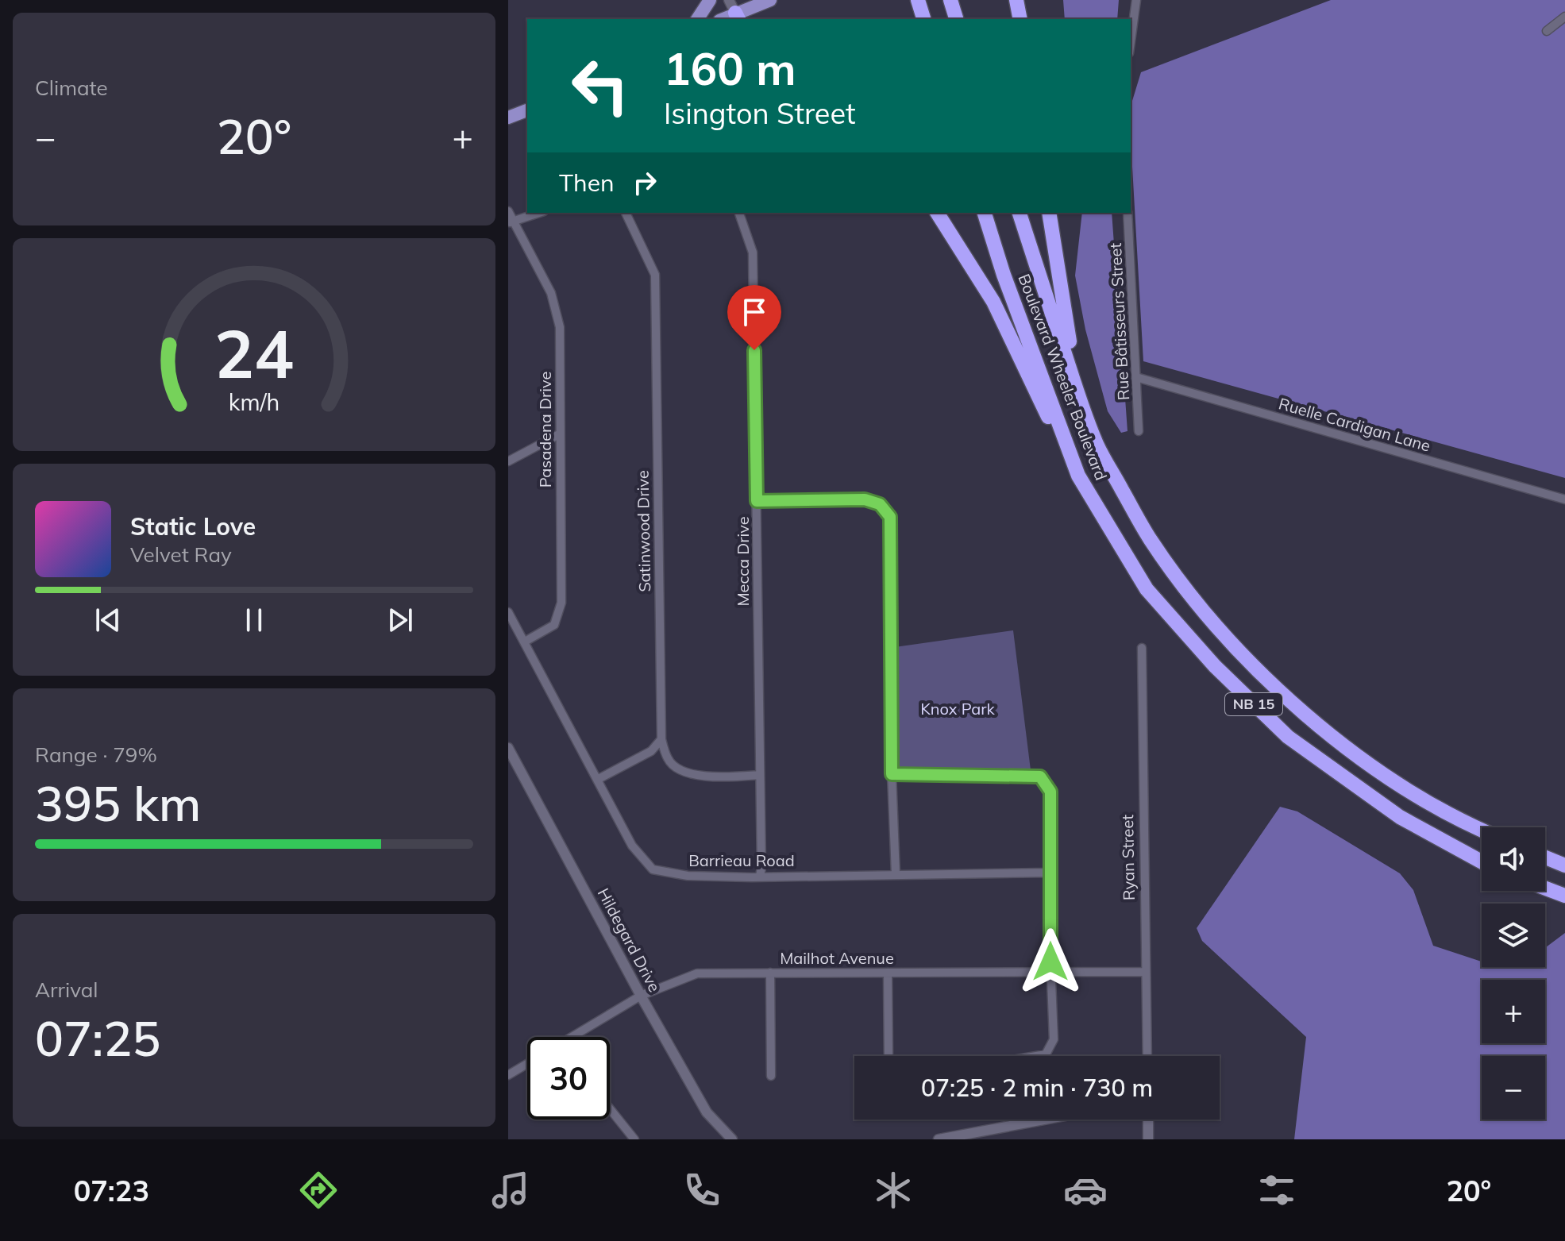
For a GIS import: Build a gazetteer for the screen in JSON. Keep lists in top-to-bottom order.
{
  "streets": {
    "highway": ["Boulevard Wheeler Boulevard", "NB 15"],
    "street": [
      "Rue Bâtisseurs Street",
      "Ruelle Cardigan Lane",
      "Pasadena Drive",
      "Satinwood Drive",
      "Mecca Drive",
      "Ryan Street",
      "Barrieau Road",
      "Hildegard Drive",
      "Mailhot Avenue"
    ]
  },
  "crossings": [
    ["Rue Bâtisseurs Street", "Ruelle Cardigan Lane"],
    ["Pasadena Drive", "Barrieau Road"],
    ["Satinwood Drive", "Mecca Drive"],
    ["Mecca Drive", "Barrieau Road"],
    ["Ryan Street", "Mailhot Avenue"],
    ["Hildegard Drive", "Mailhot Avenue"]
  ],
  "parks": ["Knox Park"],
  "page": {
    "tile": [
      "Climate",
      ["Range · 79%", "395 km"],
      ["Arrival", "07:25"]
    ],
    "turn": ["160 m", "Isington Street"],
    "heat": ["−", "20°", "+"],
    "then": "Then",
    "song": ["Static Love", "Velvet Ray"],
    "map_buttons": ["+", "−"],
    "limit": "30",
    "trip": "07:25 · 2 min · 730 m",
    "tabs": ["07:23", "20°"],
    "gauge": ["24", "km/h"]
  }
}
